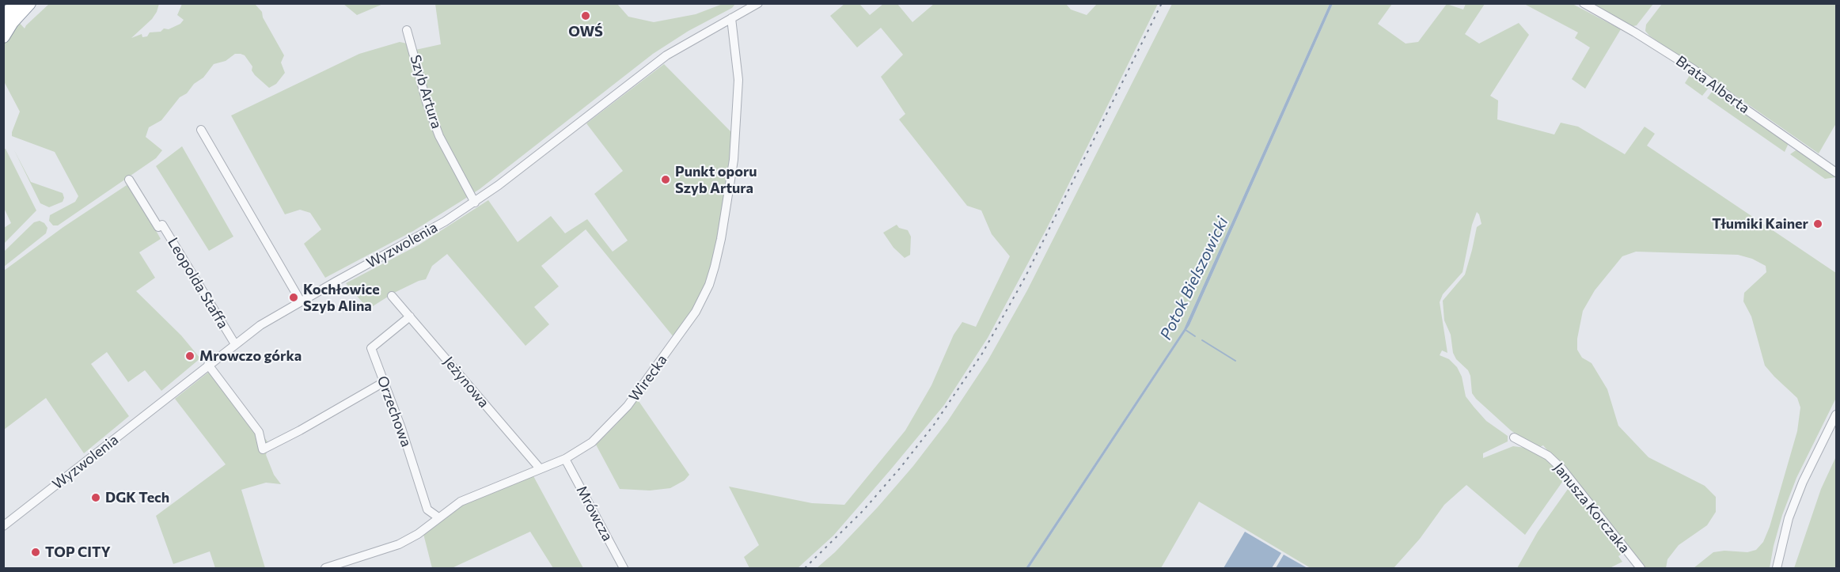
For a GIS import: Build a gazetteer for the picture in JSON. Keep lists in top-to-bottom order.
{
  "streets": {
    "street": [
      "Brata Alberta",
      "Szyb Artura",
      "Wyzwolenia",
      "Leopolda Staffa",
      "Wirecka",
      "Jeżynowa",
      "Orzechowa",
      "Janusza Korczaka",
      "Mrówcza"
    ]
  },
  "crossings": [
    ["Szyb Artura", "Wyzwolenia"],
    ["Wyzwolenia", "Leopolda Staffa"],
    ["Wyzwolenia", "Wirecka"],
    ["Wirecka", "Jeżynowa"],
    ["Wirecka", "Orzechowa"],
    ["Wirecka", "Mrówcza"],
    ["Jeżynowa", "Orzechowa"]
  ],
  "water": ["Potok Bielszowicki"],
  "places": [
    "OWŚ",
    "Punkt oporu Szyb Artura",
    "Tłumiki Kainer",
    "Kochłowice Szyb Alina",
    "Mrowczo górka",
    "DGK Tech",
    "TOP CITY"
  ]
}
